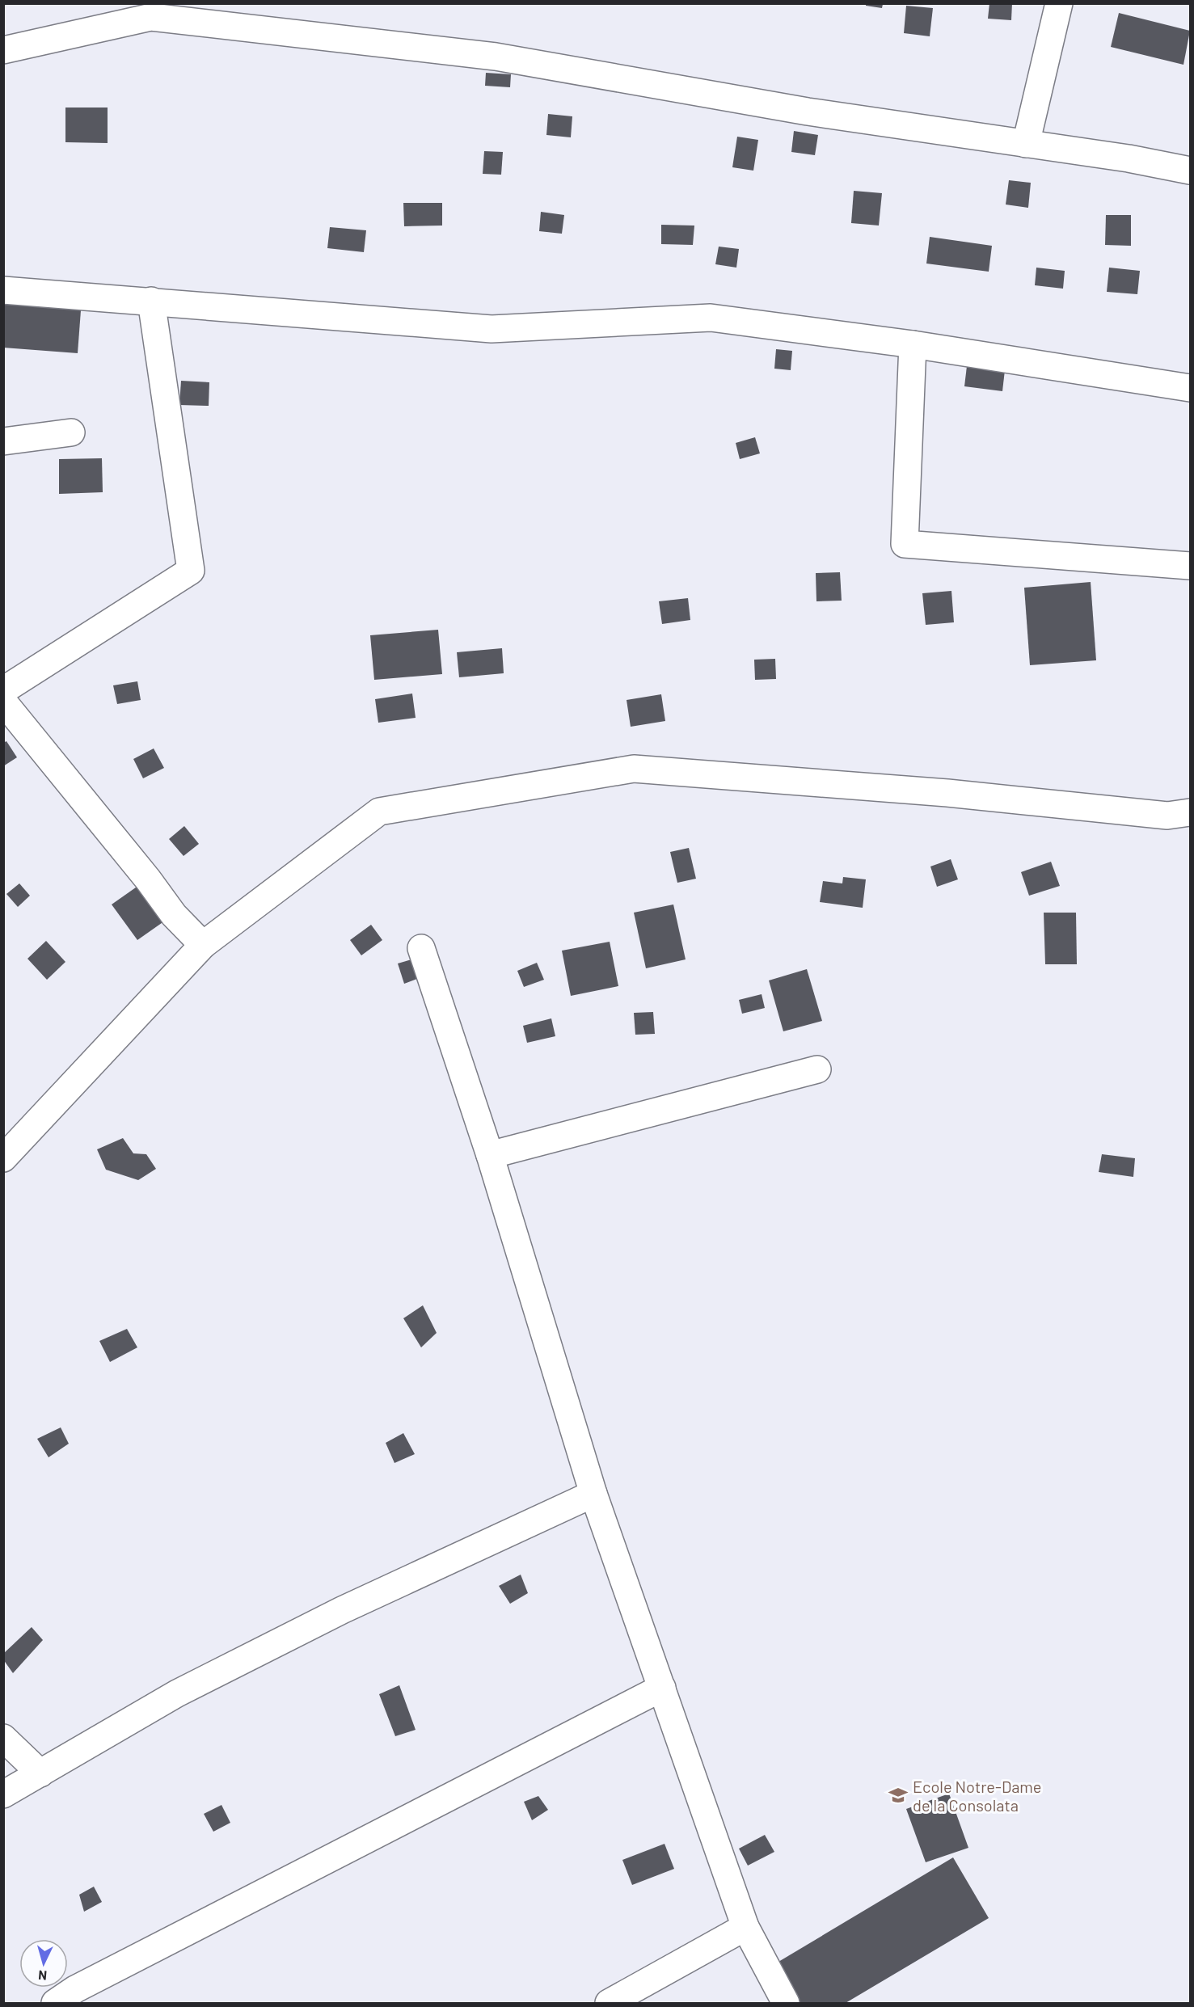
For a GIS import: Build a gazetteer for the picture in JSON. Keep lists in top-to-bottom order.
{
  "places": {
    "school or university": ["Ecole Notre-Dame de la Consolata"]
  },
  "north": "bottom"
}
